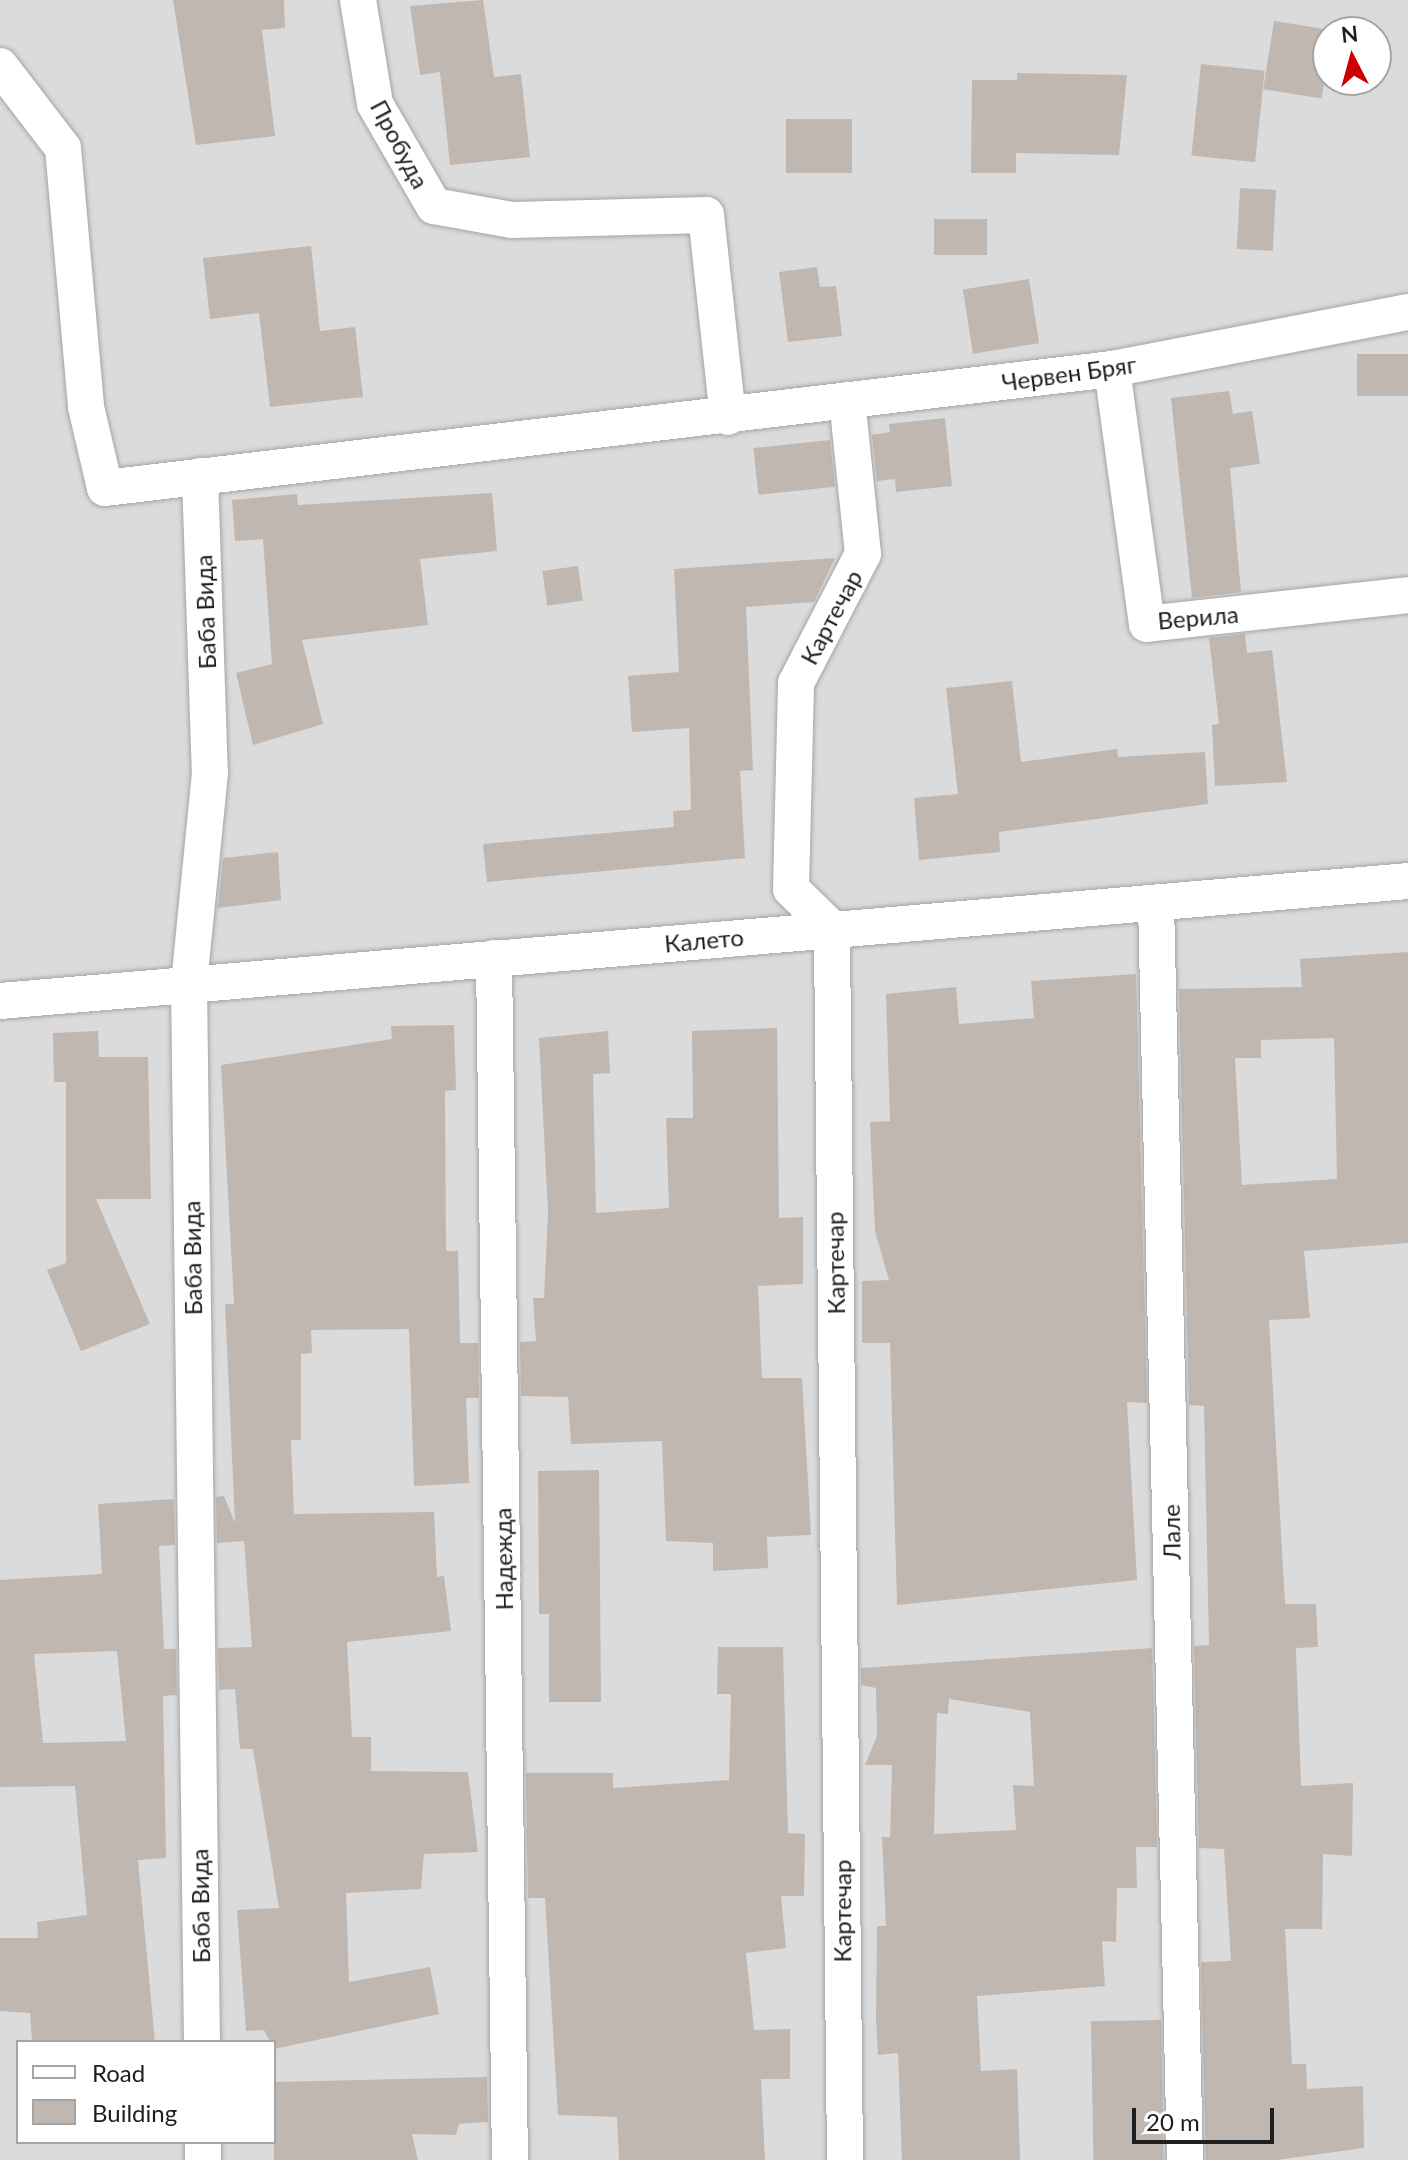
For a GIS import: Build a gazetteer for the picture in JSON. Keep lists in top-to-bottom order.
{
  "streets": {
    "street": [
      "Пробуда",
      "Червен Бряг",
      "Баба Вида",
      "Картечар",
      "Верила",
      "Калето",
      "Лале",
      "Надежда"
    ]
  },
  "crossings": [
    ["Пробуда", "Червен Бряг"],
    ["Червен Бряг", "Баба Вида"],
    ["Червен Бряг", "Картечар"],
    ["Червен Бряг", "Верила"],
    ["Баба Вида", "Калето"],
    ["Картечар", "Калето"],
    ["Калето", "Лале"],
    ["Калето", "Надежда"]
  ],
  "legend": ["Road", "Building"],
  "scale_bar": "20 m",
  "north": "top"
}
